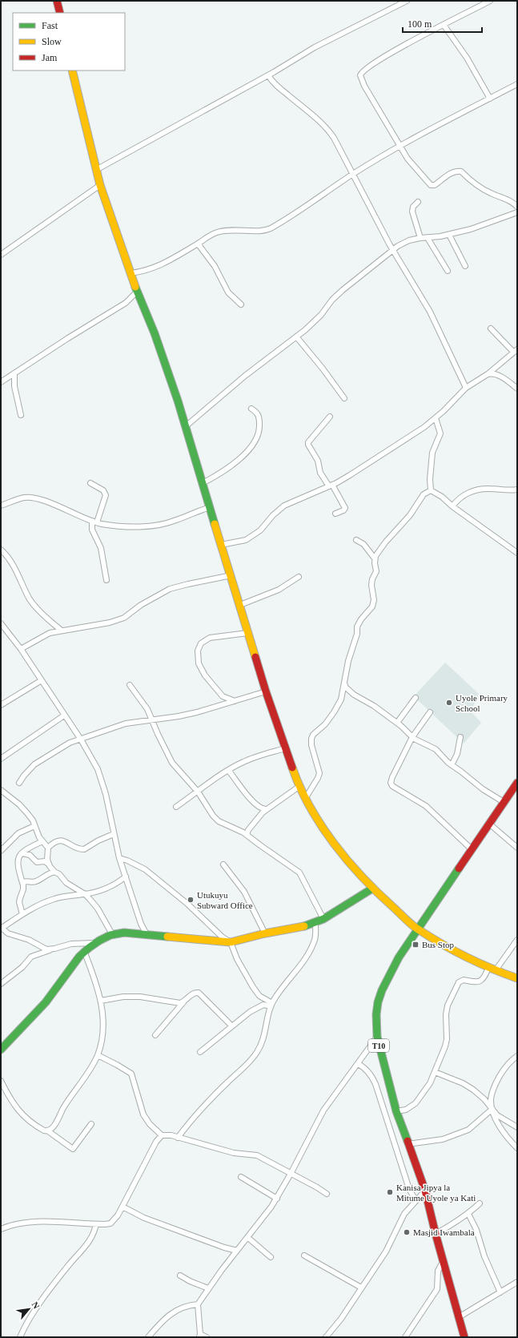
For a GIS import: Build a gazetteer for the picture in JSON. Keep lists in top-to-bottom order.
{
  "streets": {
    "main road": ["T10"]
  },
  "places": {
    "other": [
      "Uyole Primary School",
      "Utukuyu Subward Office",
      "Kanisa Jipya la Mitume Uyole ya Kati",
      "Masjid Iwambala"
    ],
    "transit": ["Bus Stop"]
  },
  "legend": ["Fast", "Slow", "Jam"],
  "scale_bar": "100 m",
  "north": "top right"
}
